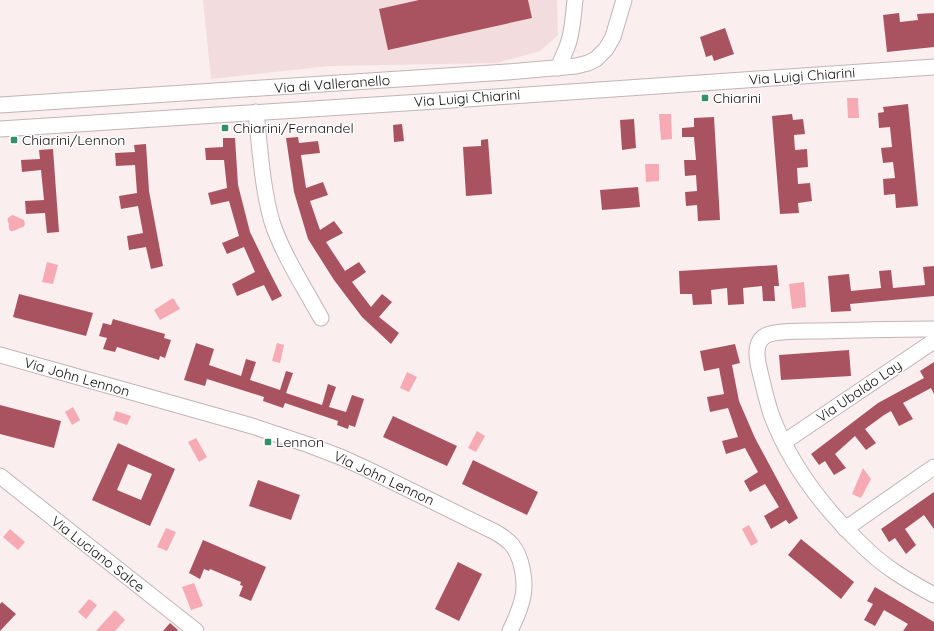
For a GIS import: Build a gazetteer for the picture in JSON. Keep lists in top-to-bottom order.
{
  "streets": {
    "street": [
      "Via Luigi Chiarini",
      "Via di Valleranello",
      "Via John Lennon",
      "Via Ubaldo Lay",
      "Via Luciano Salce"
    ]
  },
  "places": {
    "transit": [
      "Chiarini",
      "Chiarini/Fernandel",
      "Chiarini/Lennon",
      "Lennon"
    ]
  }
}
